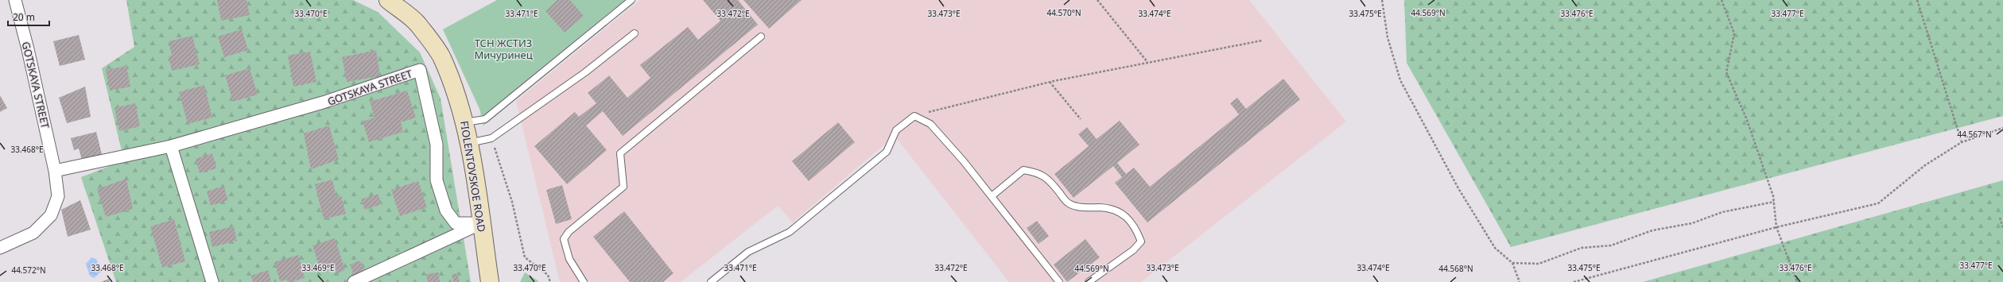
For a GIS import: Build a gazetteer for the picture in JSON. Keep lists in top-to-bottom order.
{
  "streets": {
    "main road": ["FIOLENTOVSKOE ROAD"],
    "street": ["GOTSKAYA STREET"]
  },
  "crossings": [
    ["GOTSKAYA STREET", "FIOLENTOVSKOE ROAD"]
  ],
  "parks": ["ТСН ЖСТИЗ Мичуринец"],
  "scale_bar": "20 m",
  "coordinates": [
    "44.570°N",
    "44.569°N",
    "33.470°E",
    "33.471°E",
    "33.472°E",
    "33.473°E",
    "33.474°E",
    "33.475°E",
    "33.476°E",
    "33.477°E",
    "44.567°N",
    "33.468°E",
    "33.469°E",
    "44.568°N",
    "44.572°N"
  ]
}
